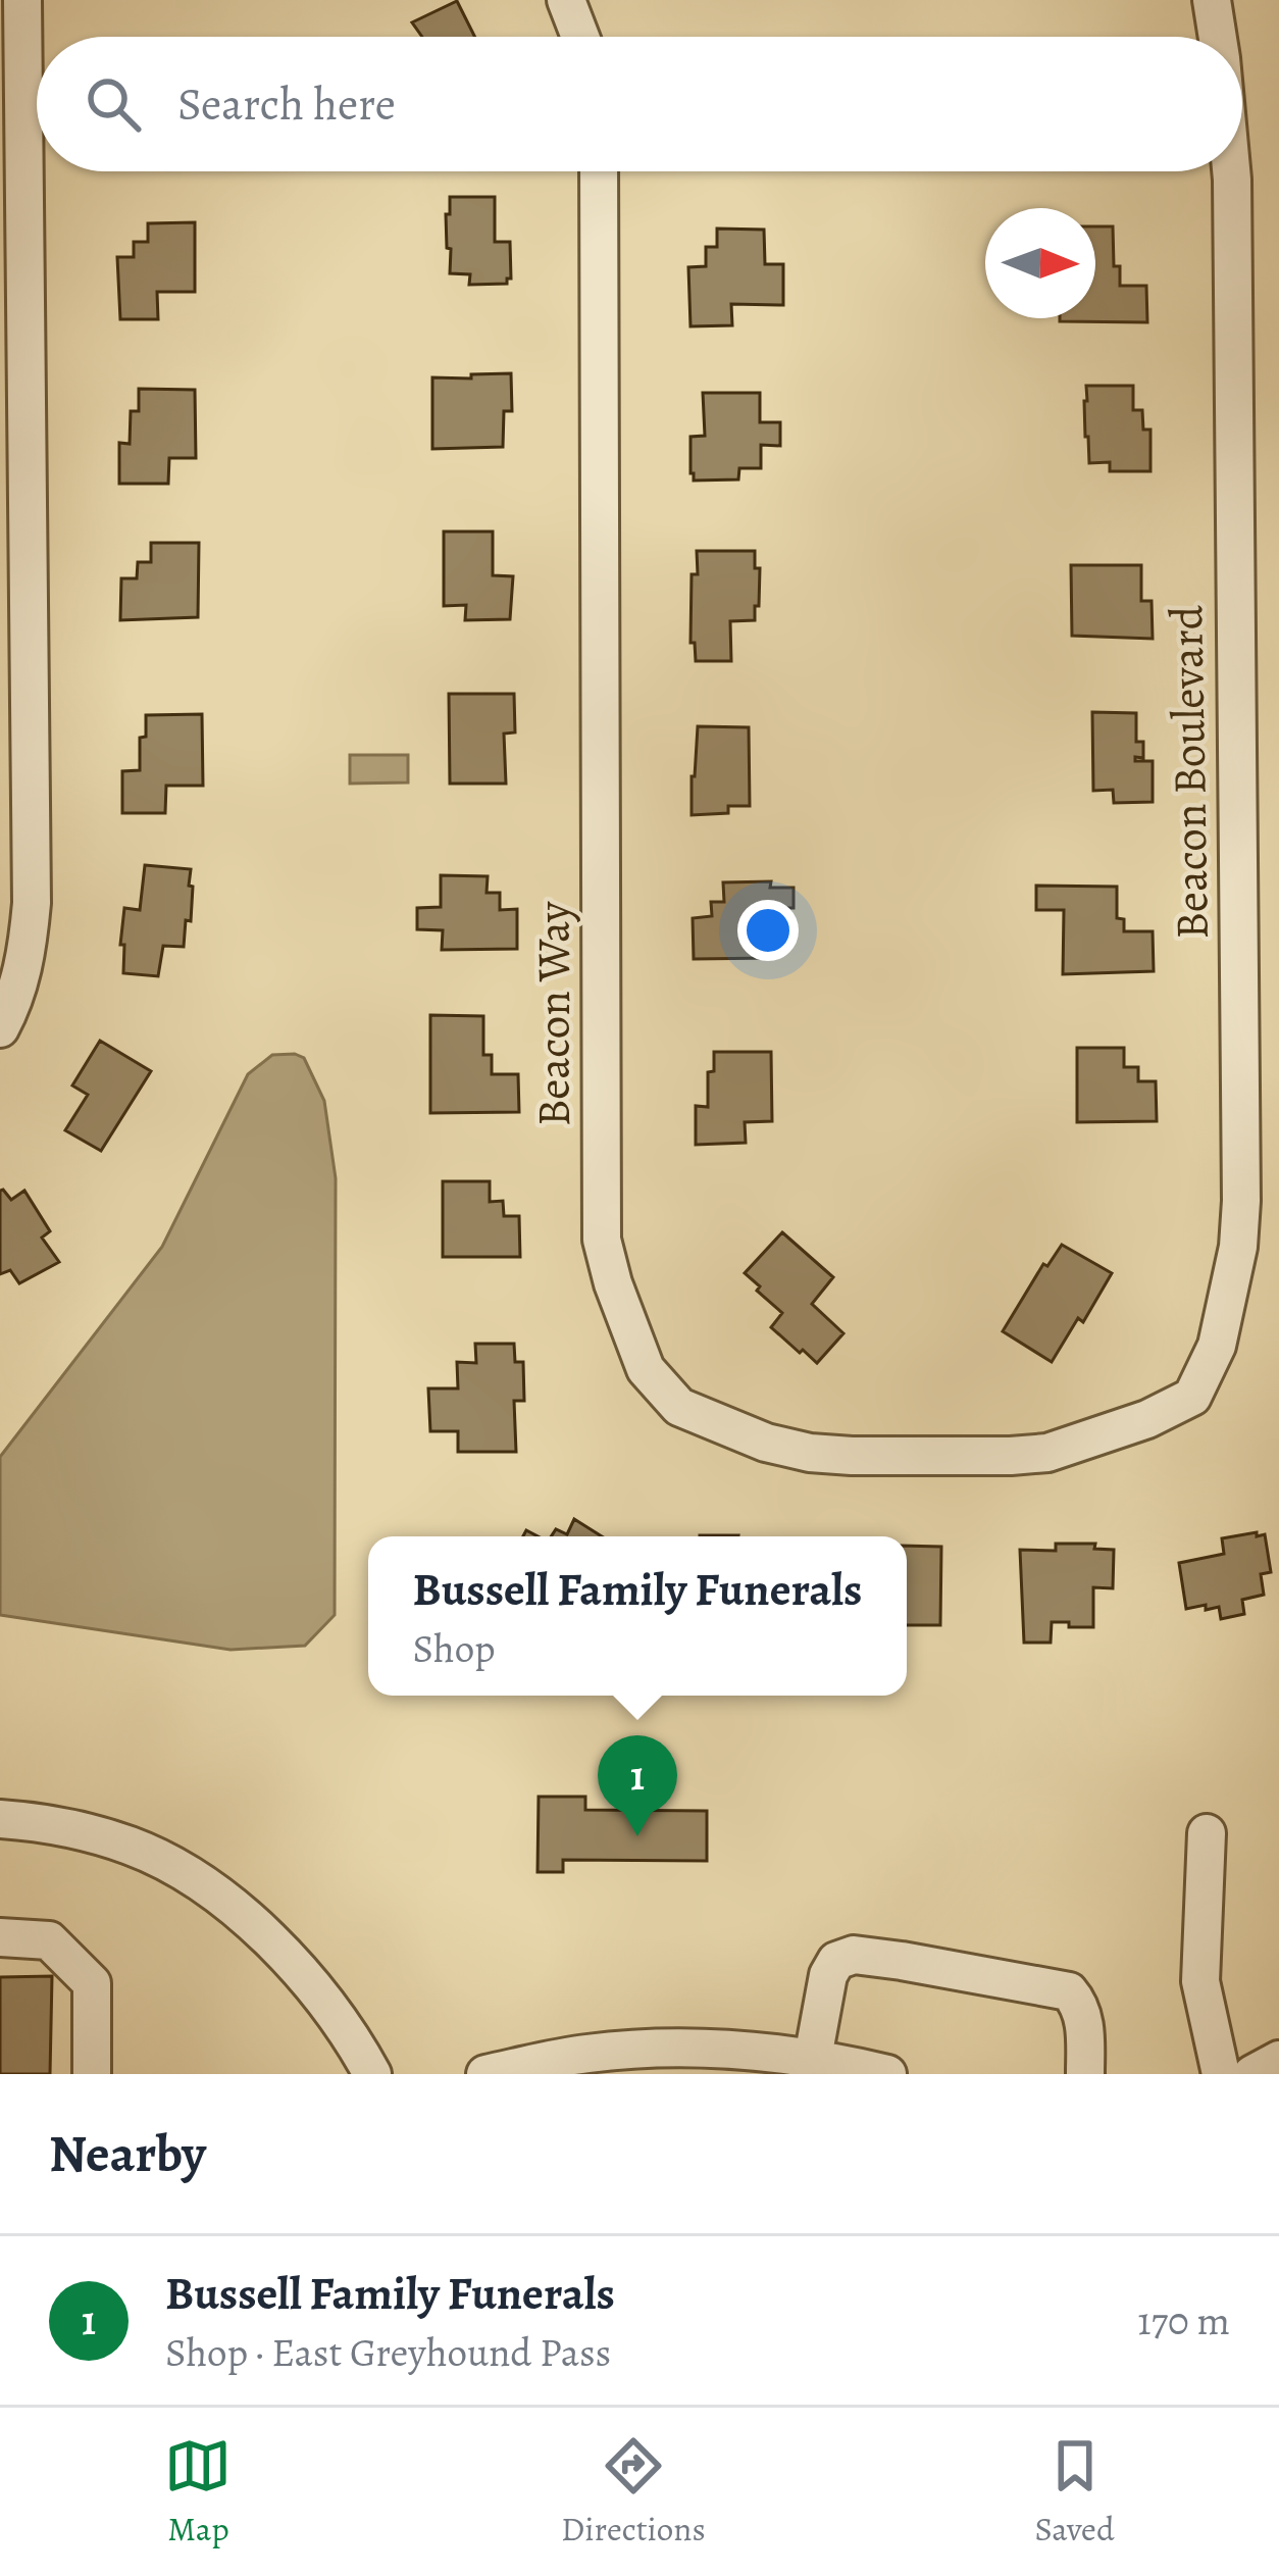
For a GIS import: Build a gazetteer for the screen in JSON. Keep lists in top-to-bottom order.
{
  "streets": {
    "street": ["Beacon Boulevard", "Beacon Way"]
  },
  "crossings": [
    ["Beacon Boulevard", "Beacon Way"]
  ],
  "north": "right",
  "page": {
    "search": "Search here",
    "popup": ["Bussell Family Funerals", "Shop"],
    "pins": "1",
    "heading": "Nearby",
    "list": [
      {
        "mark": "1",
        "name": "Bussell Family Funerals",
        "note": "Shop · East Greyhound Pass",
        "value": "170 m"
      }
    ],
    "nav": ["Map", "Directions", "Saved"]
  }
}
